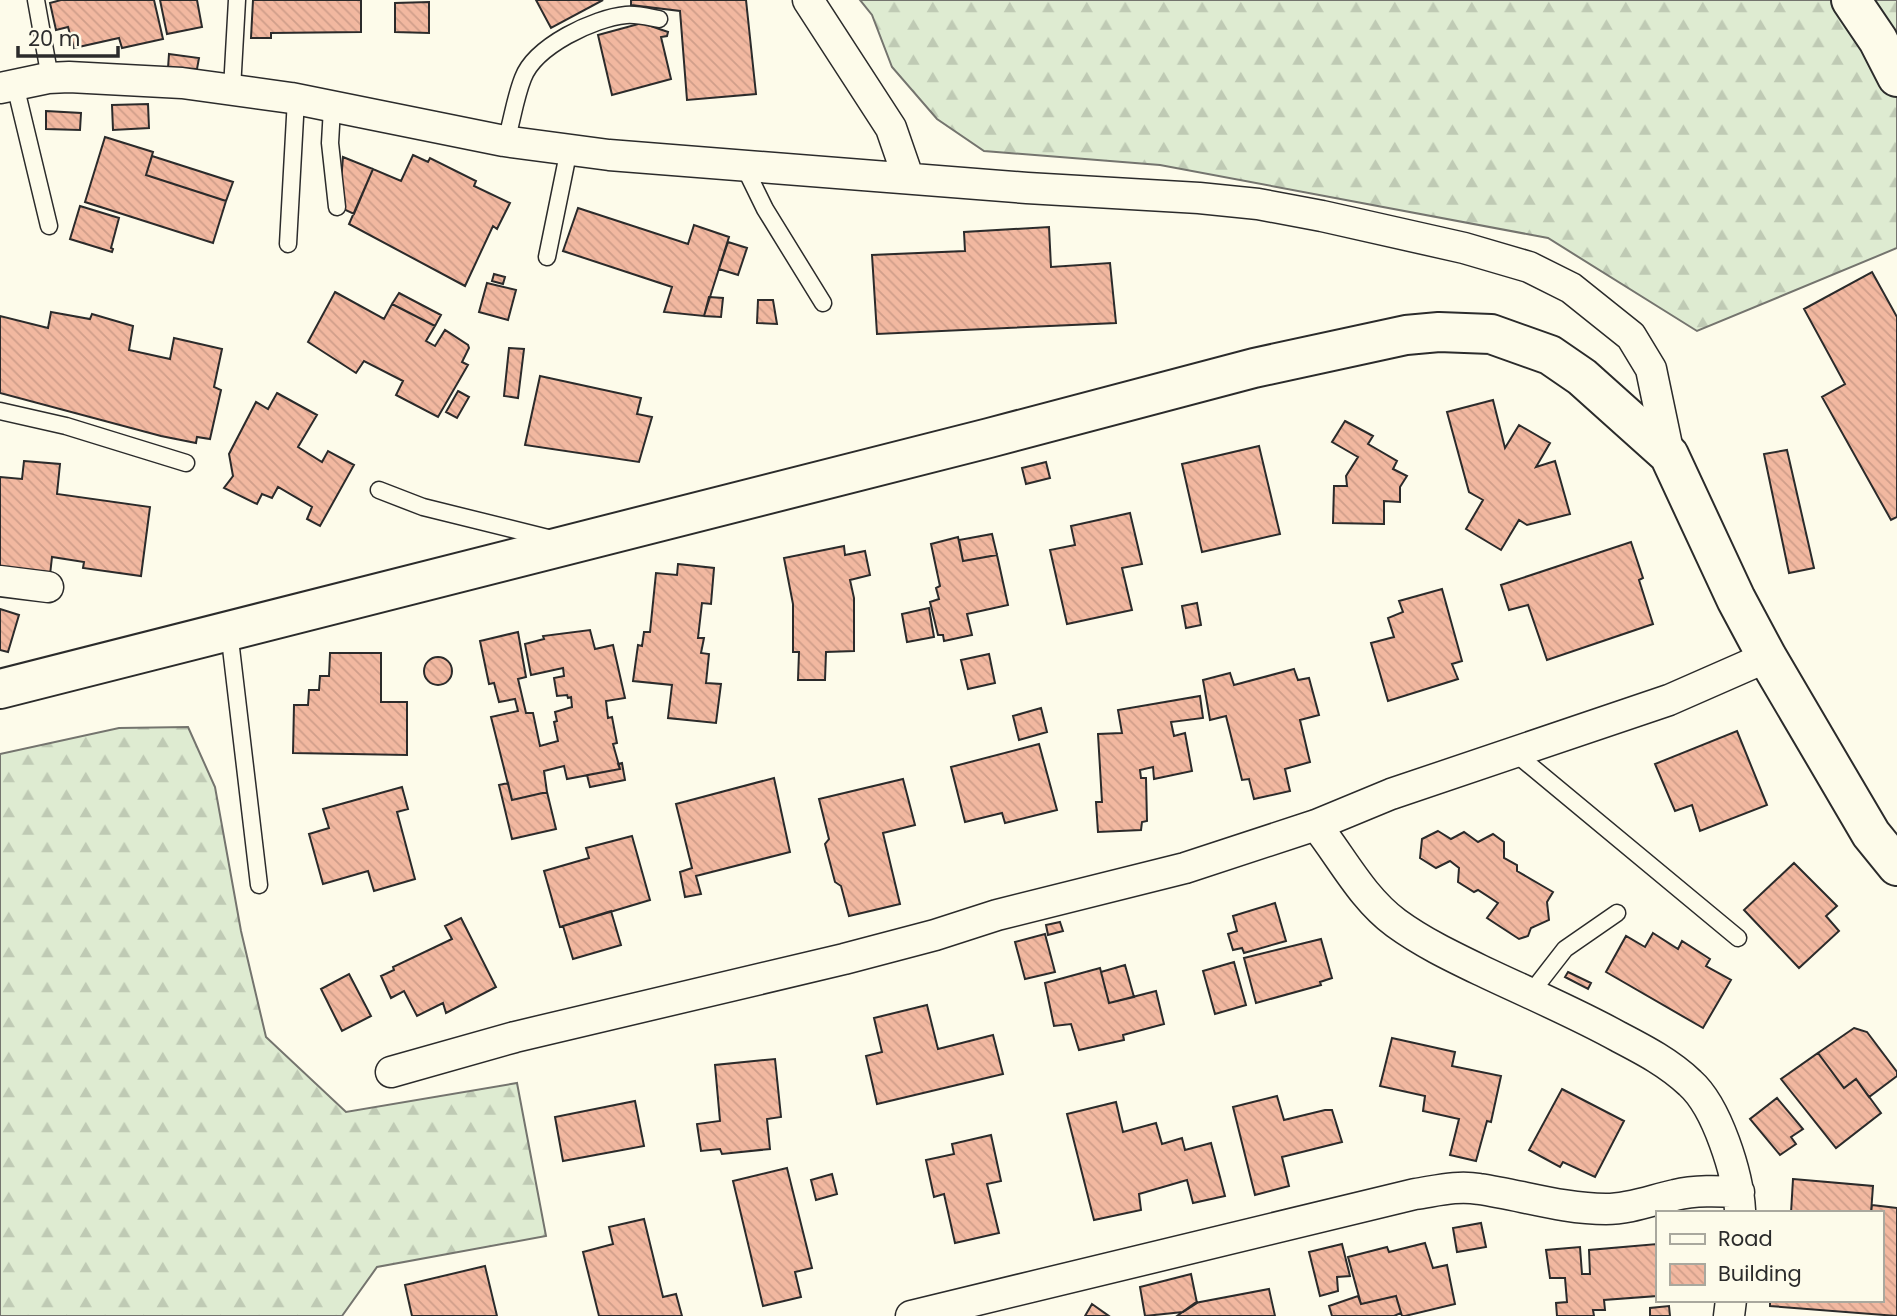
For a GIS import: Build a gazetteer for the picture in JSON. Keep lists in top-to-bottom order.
{
  "legend": ["Road", "Building"],
  "scale_bar": "20 m"
}
